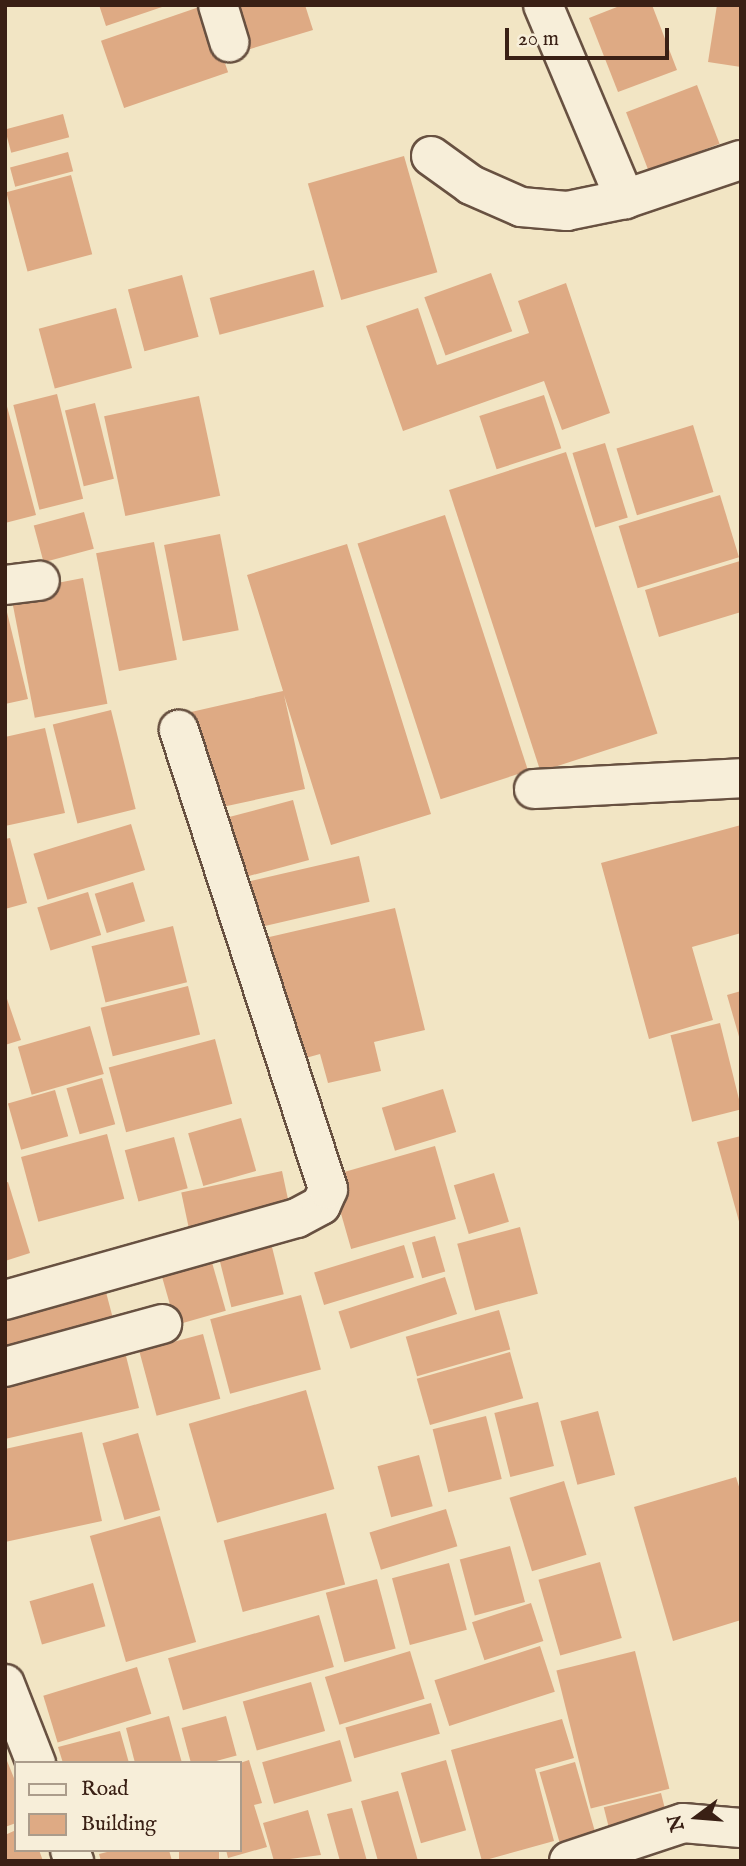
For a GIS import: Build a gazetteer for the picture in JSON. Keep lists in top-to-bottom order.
{
  "legend": ["Road", "Building"],
  "scale_bar": "20 m",
  "north": "left"
}
